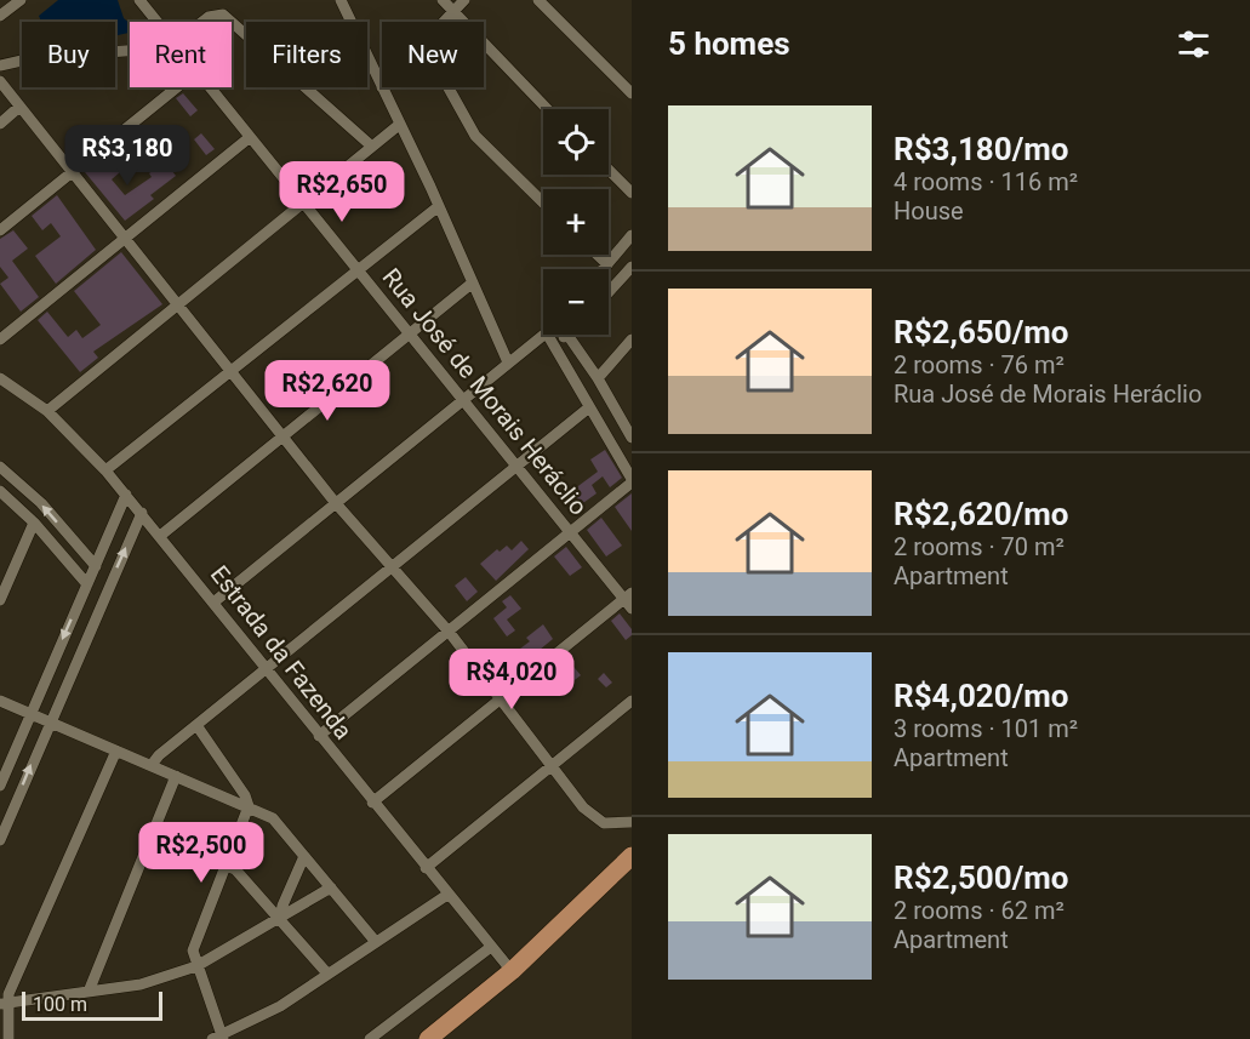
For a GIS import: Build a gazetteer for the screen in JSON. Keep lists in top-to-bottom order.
{
  "streets": {
    "street": ["Rua José de Morais Heráclio", "Estrada da Fazenda"]
  },
  "scale_bar": "100 m",
  "page": {
    "heading": "5 homes",
    "chip": [
      "Buy",
      "Rent",
      "Filters",
      "New"
    ],
    "list": [
      {
        "name": "R$3,180/mo",
        "note": "4 rooms · 116 m² · House"
      },
      {
        "name": "R$2,650/mo",
        "note": "2 rooms · 76 m² · Rua José de Morais Heráclio"
      },
      {
        "name": "R$2,620/mo",
        "note": "2 rooms · 70 m² · Apartment"
      },
      {
        "name": "R$4,020/mo",
        "note": "3 rooms · 101 m² · Apartment"
      },
      {
        "name": "R$2,500/mo",
        "note": "2 rooms · 62 m² · Apartment"
      }
    ],
    "map_buttons": ["+", "−"],
    "price": [
      "R$3,180",
      "R$2,650",
      "R$2,620",
      "R$4,020",
      "R$2,500"
    ],
    "scale": "100 m"
  }
}
